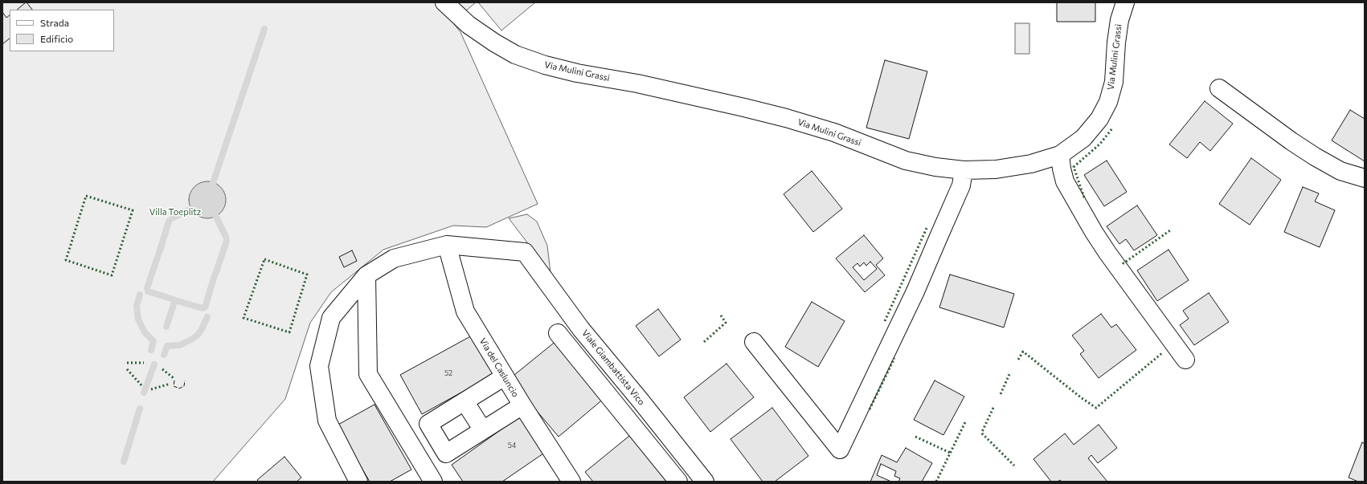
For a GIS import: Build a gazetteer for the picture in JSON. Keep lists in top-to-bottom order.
{
  "streets": {
    "street": ["Via Mulini Grassi", "Via del Casluncio", "Viale Giambattista Vico"]
  },
  "crossings": [
    ["Via del Casluncio", "Viale Giambattista Vico"]
  ],
  "parks": ["Villa Toeplitz"],
  "house_numbers": ["52", "54"],
  "legend": ["Strada", "Edificio"]
}
